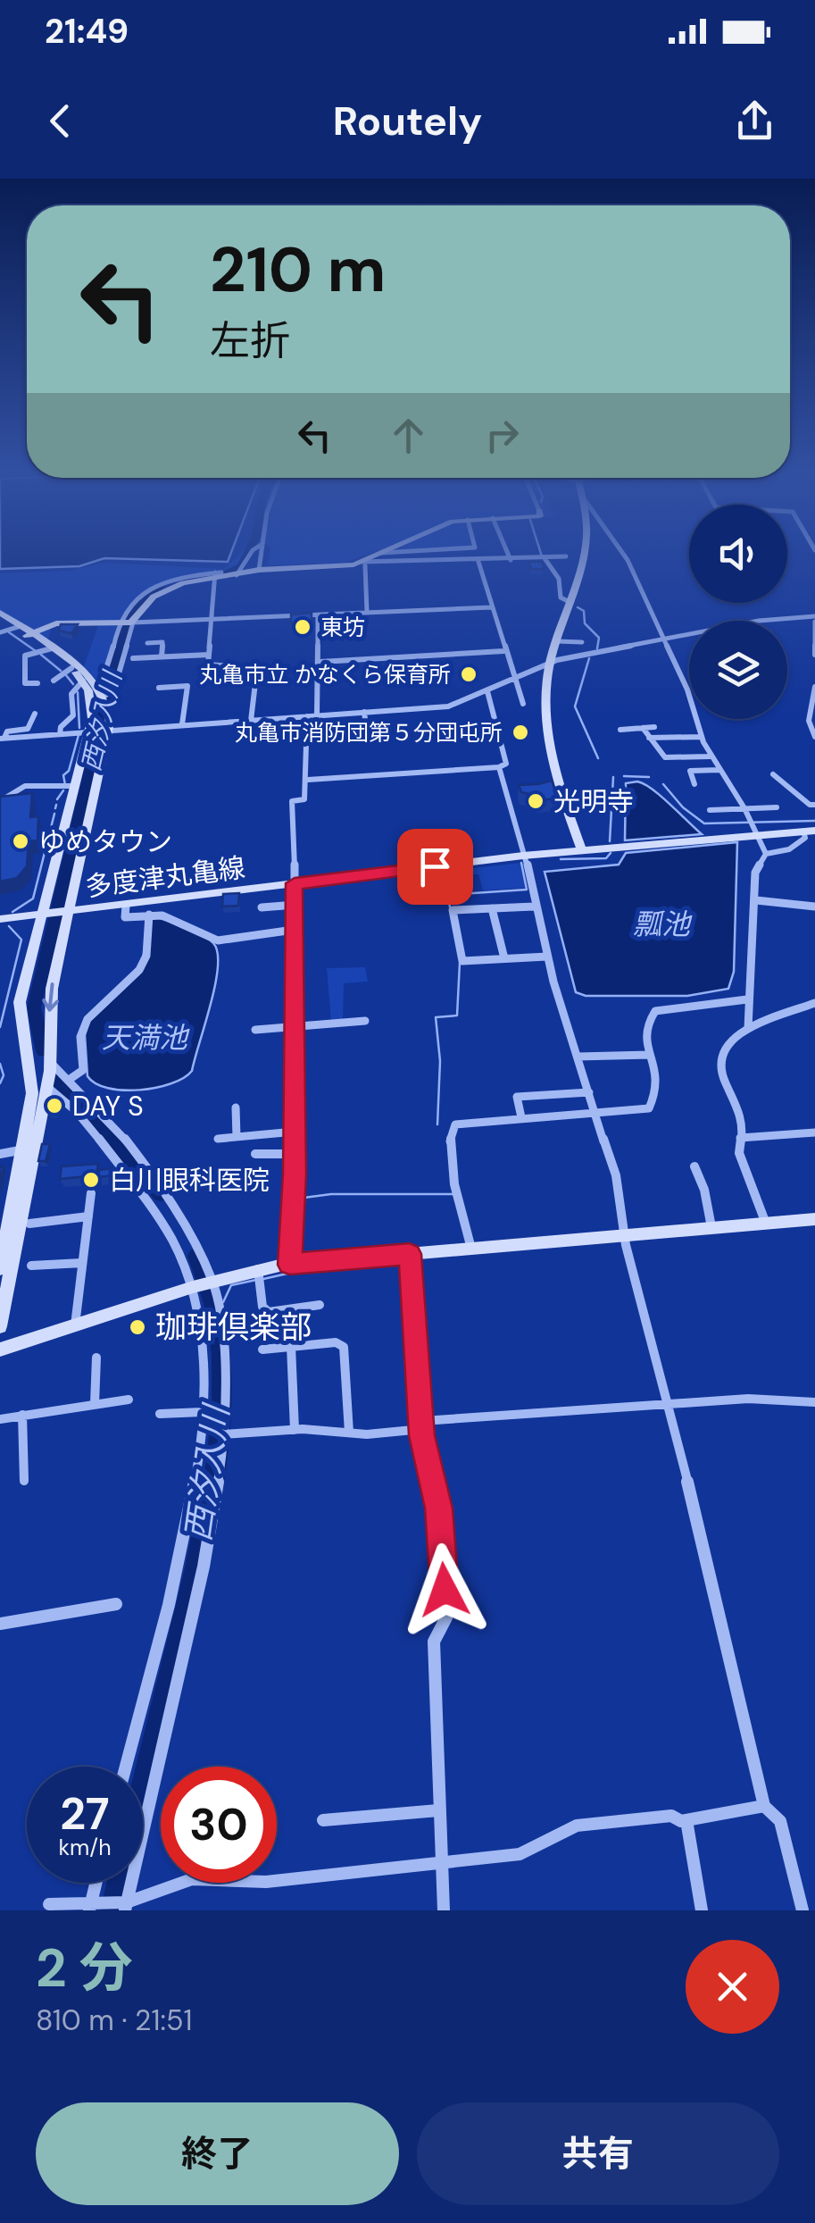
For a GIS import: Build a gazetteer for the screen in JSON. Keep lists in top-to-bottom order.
{
  "streets": {
    "street": ["多度津丸亀線"]
  },
  "water": ["西汐入川", "瓢池", "天満池"],
  "places": [
    "東坊",
    "丸亀市立 かなくら保育所",
    "丸亀市消防団第５分団屯所",
    "光明寺",
    "ゆめタウン",
    "DAY S",
    "白川眼科医院",
    "珈琲倶楽部"
  ],
  "page": {
    "status": "21:49",
    "header": "Routely",
    "turn": ["210 m", "左折"],
    "speed": "27 km/h",
    "limit": "30",
    "heading": ["2 分", "810 m · 21:51"],
    "buttons": ["終了", "共有"]
  }
}
